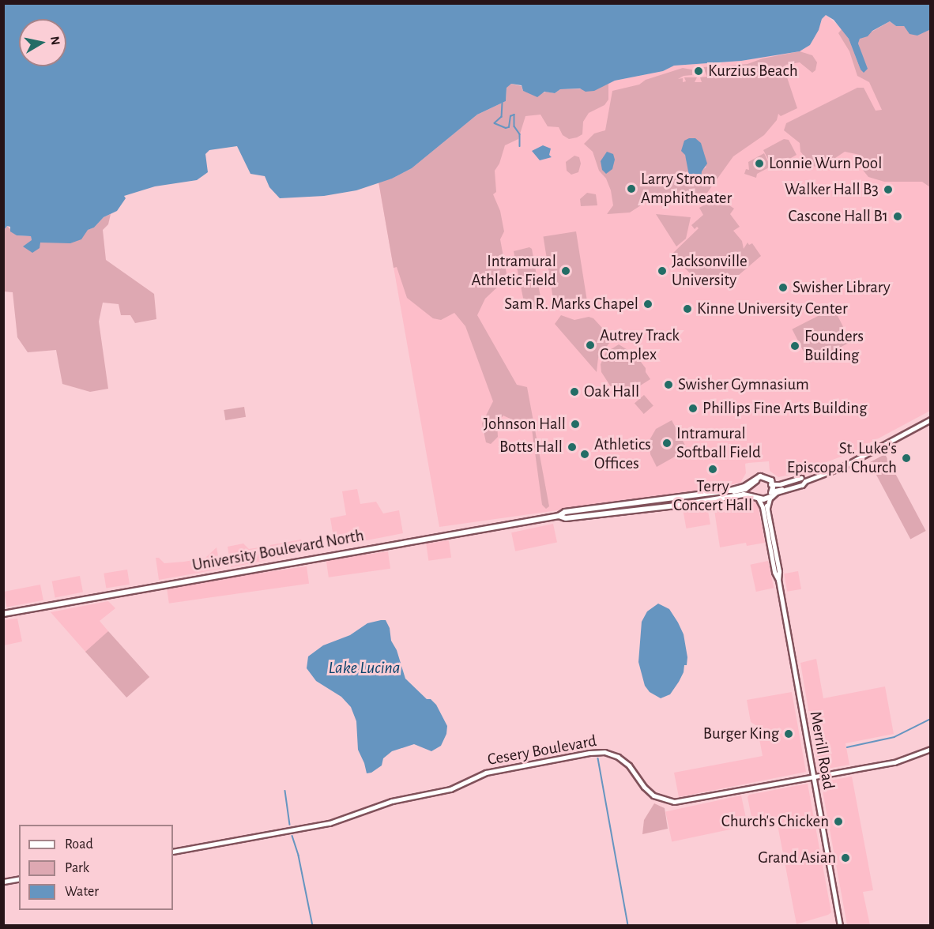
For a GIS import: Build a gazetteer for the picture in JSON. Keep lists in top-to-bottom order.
{
  "streets": {
    "main road": ["University Boulevard North", "Cesery Boulevard", "Merrill Road"]
  },
  "crossings": [
    ["University Boulevard North", "Merrill Road"],
    ["Cesery Boulevard", "Merrill Road"]
  ],
  "water": ["Lake Lucina"],
  "places": [
    "Kurzius Beach",
    "Lonnie Wurn Pool",
    "Larry Strom Amphitheater",
    "Walker Hall B3",
    "Cascone Hall B1",
    "Intramural Athletic Field",
    "Jacksonville University",
    "Swisher Library",
    "Sam R. Marks Chapel",
    "Kinne University Center",
    "Autrey Track Complex",
    "Founders Building",
    "Swisher Gymnasium",
    "Oak Hall",
    "Phillips Fine Arts Building",
    "Johnson Hall",
    "Intramural Softball Field",
    "Botts Hall",
    "Athletics Offices",
    "St. Luke's Episcopal Church",
    "Terry Concert Hall",
    "Burger King",
    "Church's Chicken",
    "Grand Asian"
  ],
  "legend": ["Road", "Park", "Water"],
  "north": "right"
}
